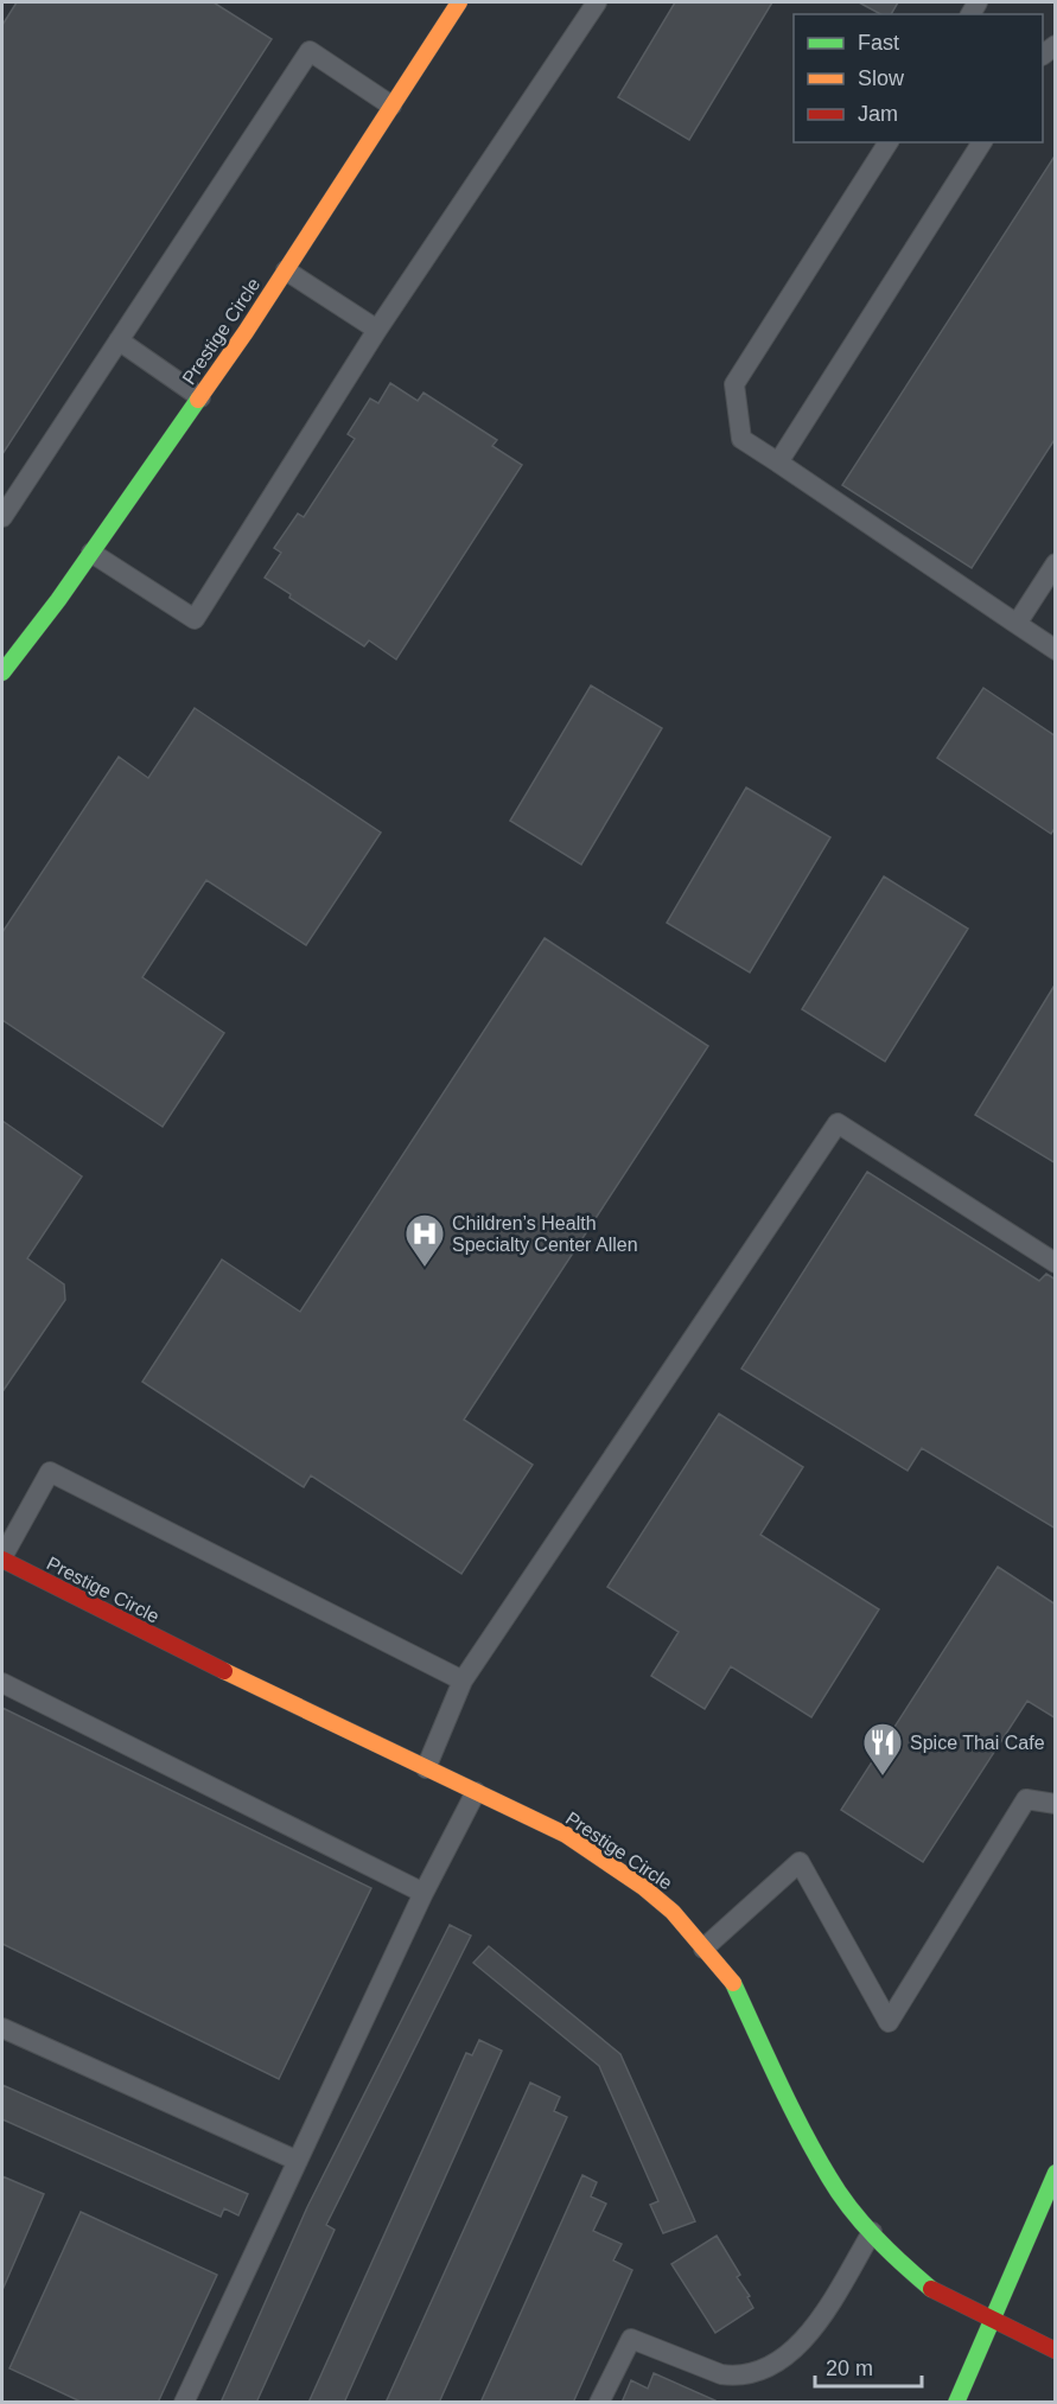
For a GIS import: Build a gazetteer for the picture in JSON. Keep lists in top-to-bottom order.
{
  "streets": {
    "street": ["Prestige Circle"]
  },
  "places": {
    "hospital": ["Children’s Health Specialty Center Allen"],
    "restaurant": ["Spice Thai Cafe"]
  },
  "legend": ["Fast", "Slow", "Jam"],
  "scale_bar": "20 m"
}
